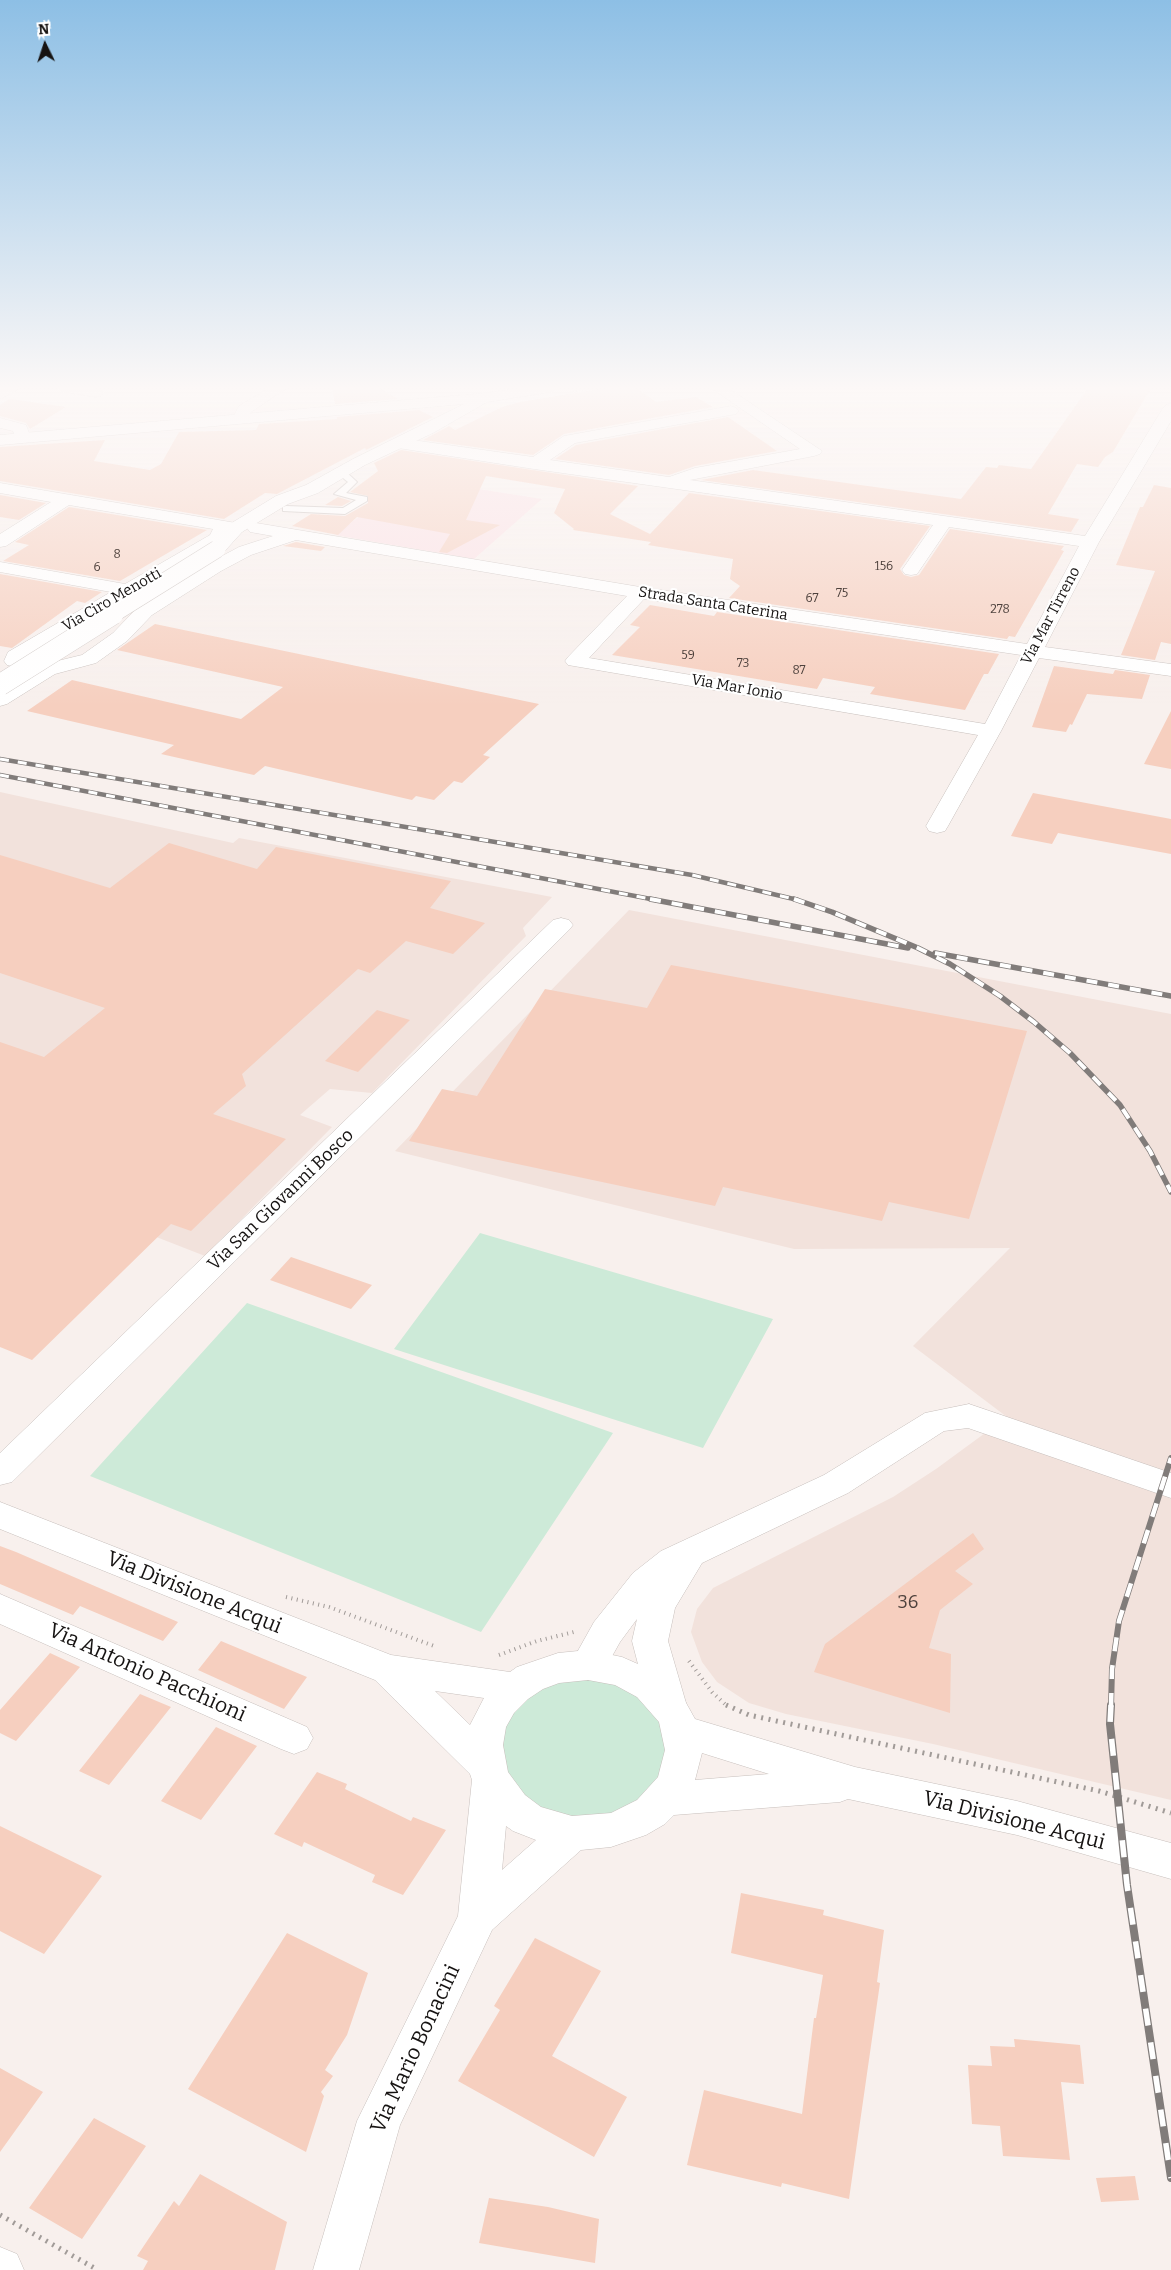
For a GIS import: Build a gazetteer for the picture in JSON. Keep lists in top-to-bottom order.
{
  "streets": {
    "street": [
      "Via Ciro Menotti",
      "Strada Santa Caterina",
      "Via Mar Tirreno",
      "Via Mar Ionio",
      "Via San Giovanni Bosco",
      "Via Divisione Acqui",
      "Via Antonio Pacchioni",
      "Via Mario Bonacini"
    ]
  },
  "crossings": [
    ["Via Ciro Menotti", "Strada Santa Caterina"],
    ["Strada Santa Caterina", "Via Mar Tirreno"],
    ["Strada Santa Caterina", "Via Mar Ionio"],
    ["Via Mar Tirreno", "Via Mar Ionio"],
    ["Via Divisione Acqui", "Via Mario Bonacini"]
  ],
  "house_numbers": [
    "8",
    "156",
    "6",
    "75",
    "67",
    "278",
    "59",
    "73",
    "87",
    "36"
  ],
  "north": "top"
}
